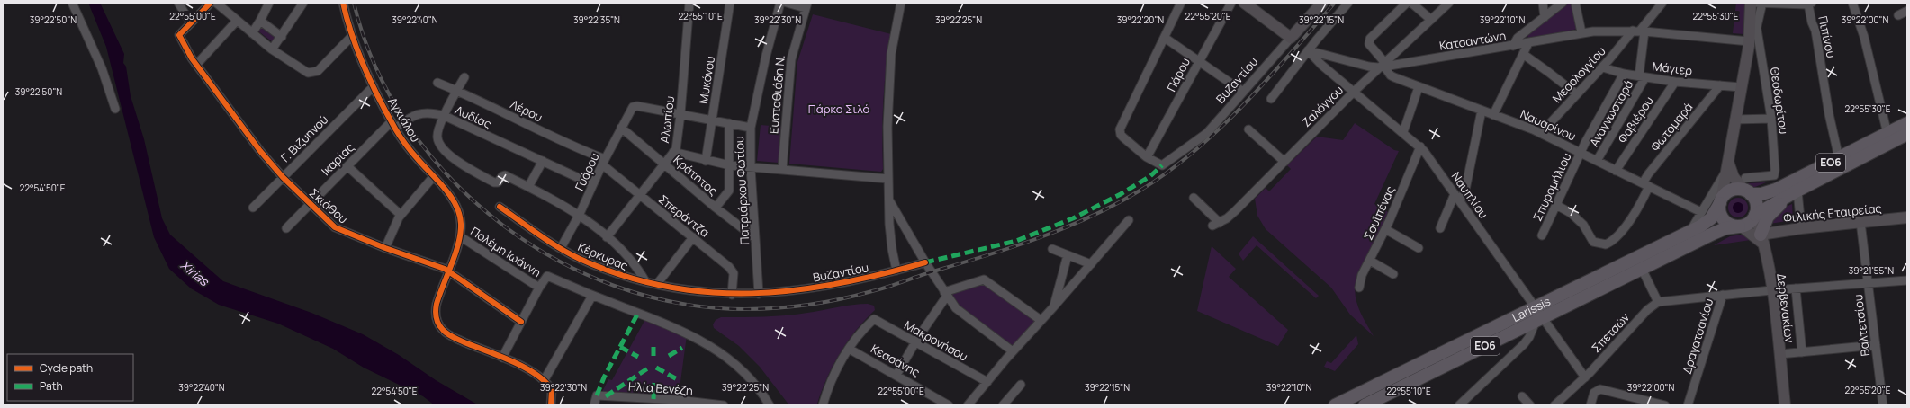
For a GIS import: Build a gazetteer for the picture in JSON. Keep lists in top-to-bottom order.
{
  "streets": {
    "main road": ["ΕΟ6", "Larissis"],
    "street": [
      "Πιπίνου",
      "Κατσαντώνη",
      "Μάγιερ",
      "Πάρου",
      "Μεσολογγίου",
      "Μυκόνου",
      "Βυζαντίου",
      "Ευσταθιάδη Ν.",
      "Θεοδωρίτου",
      "Ζαλόγγου",
      "Λέρου",
      "Αναγνωσταρά",
      "Λυδίας",
      "Αγχιάλου",
      "Αλωπίου",
      "Φαβιέρου",
      "Ναυαρίνου",
      "Φωτομαρά",
      "Γ. Βιζυηνού",
      "Ικαρίας",
      "Γυάρου",
      "Κράτητος",
      "Σπυρομήλιου",
      "Πατριάρχου Φωτίου",
      "Ναυπλίου",
      "Σκιάθου",
      "Σουϊπένας",
      "Φιλικής Εταιρείας",
      "Σπεράντζα",
      "Πολέμη Ιωάννη",
      "Κέρκυρας",
      "Δερβενακίων",
      "Βαλτετσίου",
      "Σπετσών",
      "Δραγατσανίου",
      "Μακρονήσου",
      "Κεσσάνης",
      "Ηλία Βενέζη"
    ]
  },
  "crossings": [
    ["Πιπίνου", "ΕΟ6"],
    ["Κατσαντώνη", "Μεσολογγίου"],
    ["Κατσαντώνη", "Ζαλόγγου"],
    ["Κατσαντώνη", "Αναγνωσταρά"],
    ["Κατσαντώνη", "Ναυαρίνου"],
    ["Κατσαντώνη", "Ναυπλίου"],
    ["Μάγιερ", "Μεσολογγίου"],
    ["Μάγιερ", "Αναγνωσταρά"],
    ["Μάγιερ", "Φαβιέρου"],
    ["Μάγιερ", "Φωτομαρά"],
    ["Μάγιερ", "Σπυρομήλιου"],
    ["Πάρου", "Βυζαντίου"],
    ["Μεσολογγίου", "Αναγνωσταρά"],
    ["Μεσολογγίου", "Ναυαρίνου"],
    ["Βυζαντίου", "Πατριάρχου Φωτίου"],
    ["Βυζαντίου", "Σπεράντζα"],
    ["Βυζαντίου", "Κέρκυρας"],
    ["Θεοδωρίτου", "ΕΟ6"],
    ["Θεοδωρίτου", "Δερβενακίων"],
    ["Θεοδωρίτου", "Larissis"],
    ["Ζαλόγγου", "Ναυαρίνου"],
    ["Ζαλόγγου", "Ναυπλίου"],
    ["Λέρου", "Γυάρου"],
    ["Λέρου", "Σπεράντζα"],
    ["Αναγνωσταρά", "Ναυαρίνου"],
    ["Λυδίας", "Αγχιάλου"],
    ["Λυδίας", "Ικαρίας"],
    ["Λυδίας", "Γυάρου"],
    ["Λυδίας", "Κέρκυρας"],
    ["Αγχιάλου", "Γ. Βιζυηνού"],
    ["Αγχιάλου", "Ικαρίας"],
    ["Αγχιάλου", "Σκιάθου"],
    ["Αγχιάλου", "Πολέμη Ιωάννη"],
    ["Αλωπίου", "Γυάρου"],
    ["Αλωπίου", "Κράτητος"],
    ["Αλωπίου", "Σπεράντζα"],
    ["Αλωπίου", "Κέρκυρας"],
    ["Φαβιέρου", "Ναυαρίνου"],
    ["Ναυαρίνου", "Φωτομαρά"],
    ["Ναυαρίνου", "Σπυρομήλιου"],
    ["Φωτομαρά", "Σπυρομήλιου"],
    ["Γ. Βιζυηνού", "Σκιάθου"],
    ["Ικαρίας", "Σκιάθου"],
    ["ΕΟ6", "Δερβενακίων"],
    ["ΕΟ6", "Larissis"],
    ["Γυάρου", "Κράτητος"],
    ["Γυάρου", "Σπεράντζα"],
    ["Γυάρου", "Κέρκυρας"],
    ["Κράτητος", "Πατριάρχου Φωτίου"],
    ["Ναυπλίου", "Σουϊπένας"],
    ["Ναυπλίου", "Larissis"],
    ["Ναυπλίου", "Σπετσών"],
    ["Φιλικής Εταιρείας", "Δερβενακίων"],
    ["Φιλικής Εταιρείας", "Βαλτετσίου"],
    ["Σπεράντζα", "Κέρκυρας"],
    ["Δερβενακίων", "Larissis"],
    ["Μακρονήσου", "Κεσσάνης"]
  ],
  "water": ["Xirias"],
  "parks": ["Πάρκο Σιλό"],
  "legend": ["Cycle path", "Path"],
  "coordinates": [
    "22°55'00\"E",
    "22°55'10\"E",
    "22°55'20\"E",
    "22°55'30\"E",
    "39°22'00\"N",
    "39°22'50\"N",
    "39°22'40\"N",
    "39°22'35\"N",
    "39°22'30\"N",
    "39°22'25\"N",
    "39°22'20\"N",
    "39°22'15\"N",
    "39°22'10\"N",
    "22°54'50\"E",
    "39°21'55\"N"
  ]
}
